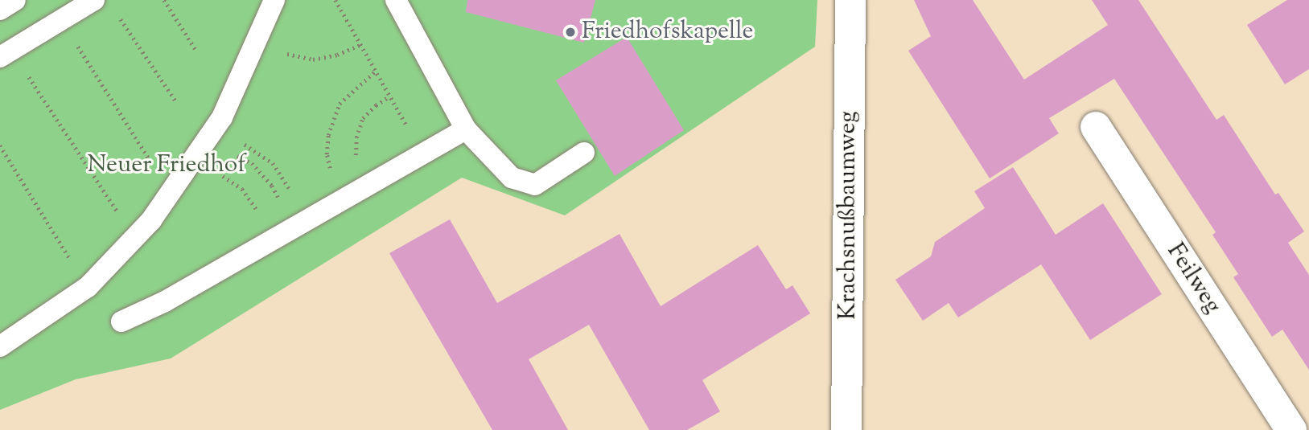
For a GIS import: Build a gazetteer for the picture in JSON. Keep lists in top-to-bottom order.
{
  "streets": {
    "street": ["Krachsnußbaumweg", "Feilweg"]
  },
  "parks": ["Neuer Friedhof"],
  "places": ["Friedhofskapelle"]
}
